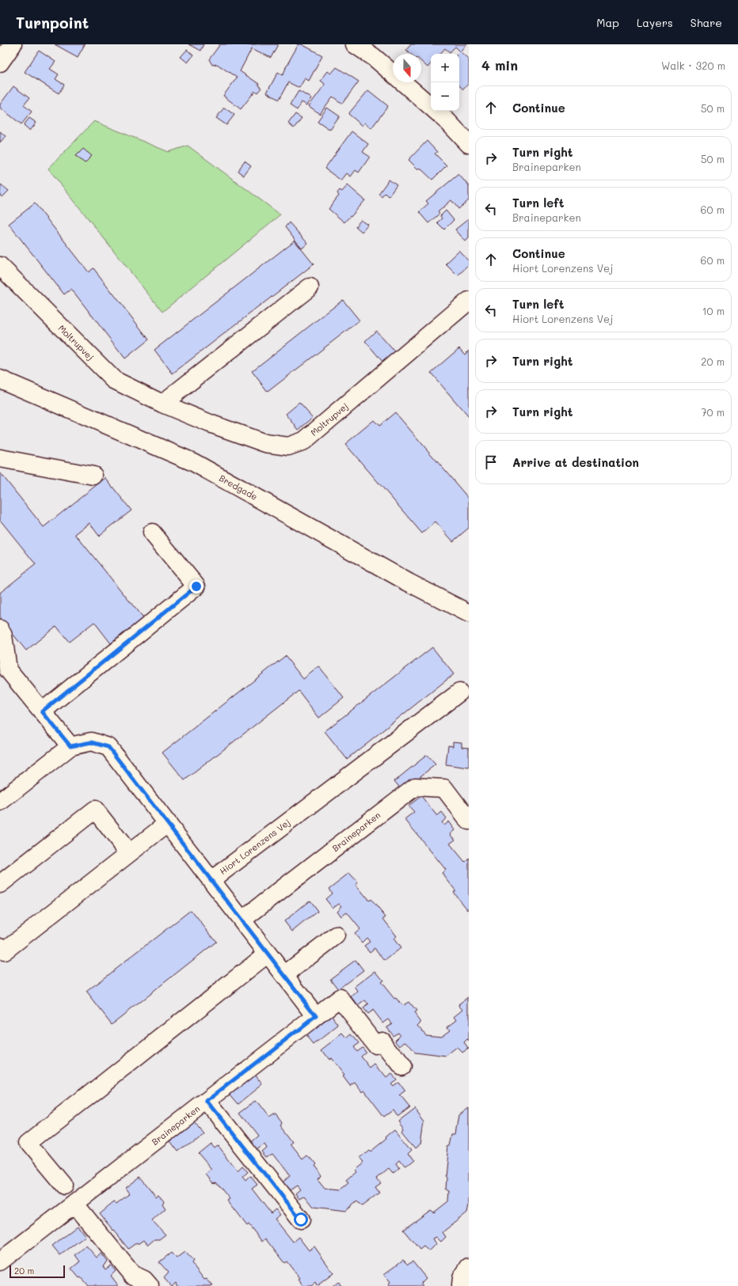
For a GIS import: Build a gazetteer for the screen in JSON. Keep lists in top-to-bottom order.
{
  "streets": {
    "street": [
      "Moltrupvej",
      "Bredgade",
      "Braineparken",
      "Hiort Lorenzens Vej"
    ]
  },
  "scale_bar": "20 m",
  "north": "bottom",
  "page": {
    "header": "Turnpoint",
    "nav": ["Map", "Layers", "Share"],
    "heading": ["4 min", "Walk · 320 m"],
    "map_buttons": ["+", "−"],
    "list": [
      ["Continue", "50 m"],
      ["Turn right", "Braineparken", "50 m"],
      ["Turn left", "Braineparken", "60 m"],
      ["Continue", "Hiort Lorenzens Vej", "60 m"],
      ["Turn left", "Hiort Lorenzens Vej", "10 m"],
      ["Turn right", "20 m"],
      ["Turn right", "70 m"],
      "Arrive at destination"
    ],
    "scale": "20 m"
  }
}
